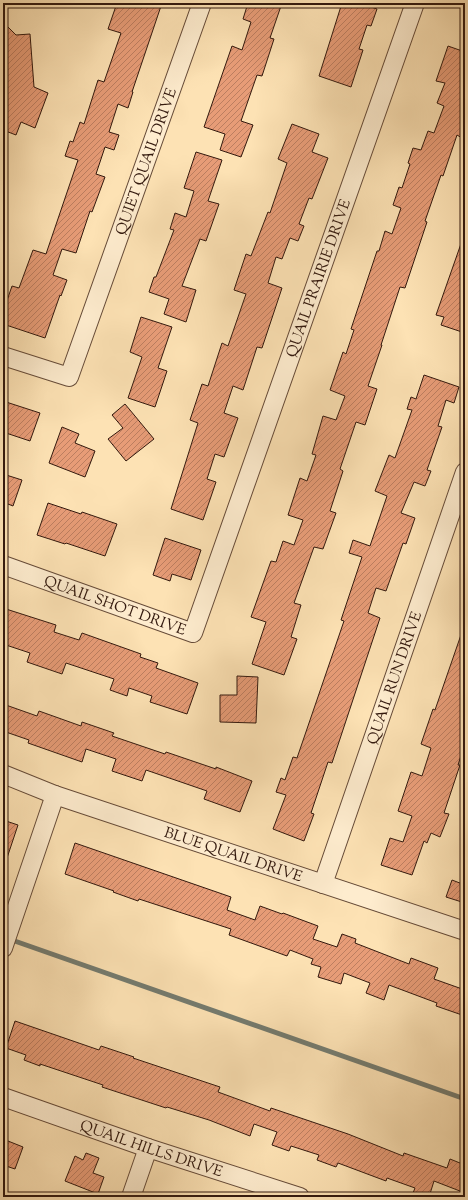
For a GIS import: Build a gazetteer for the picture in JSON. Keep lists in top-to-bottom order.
{
  "streets": {
    "street": [
      "QUIET QUAIL DRIVE",
      "QUAIL PRAIRIE DRIVE",
      "QUAIL SHOT DRIVE",
      "QUAIL RUN DRIVE",
      "BLUE QUAIL DRIVE",
      "QUAIL HILLS DRIVE"
    ]
  },
  "crossings": [
    ["QUAIL PRAIRIE DRIVE", "QUAIL SHOT DRIVE"],
    ["QUAIL RUN DRIVE", "BLUE QUAIL DRIVE"]
  ]
}
